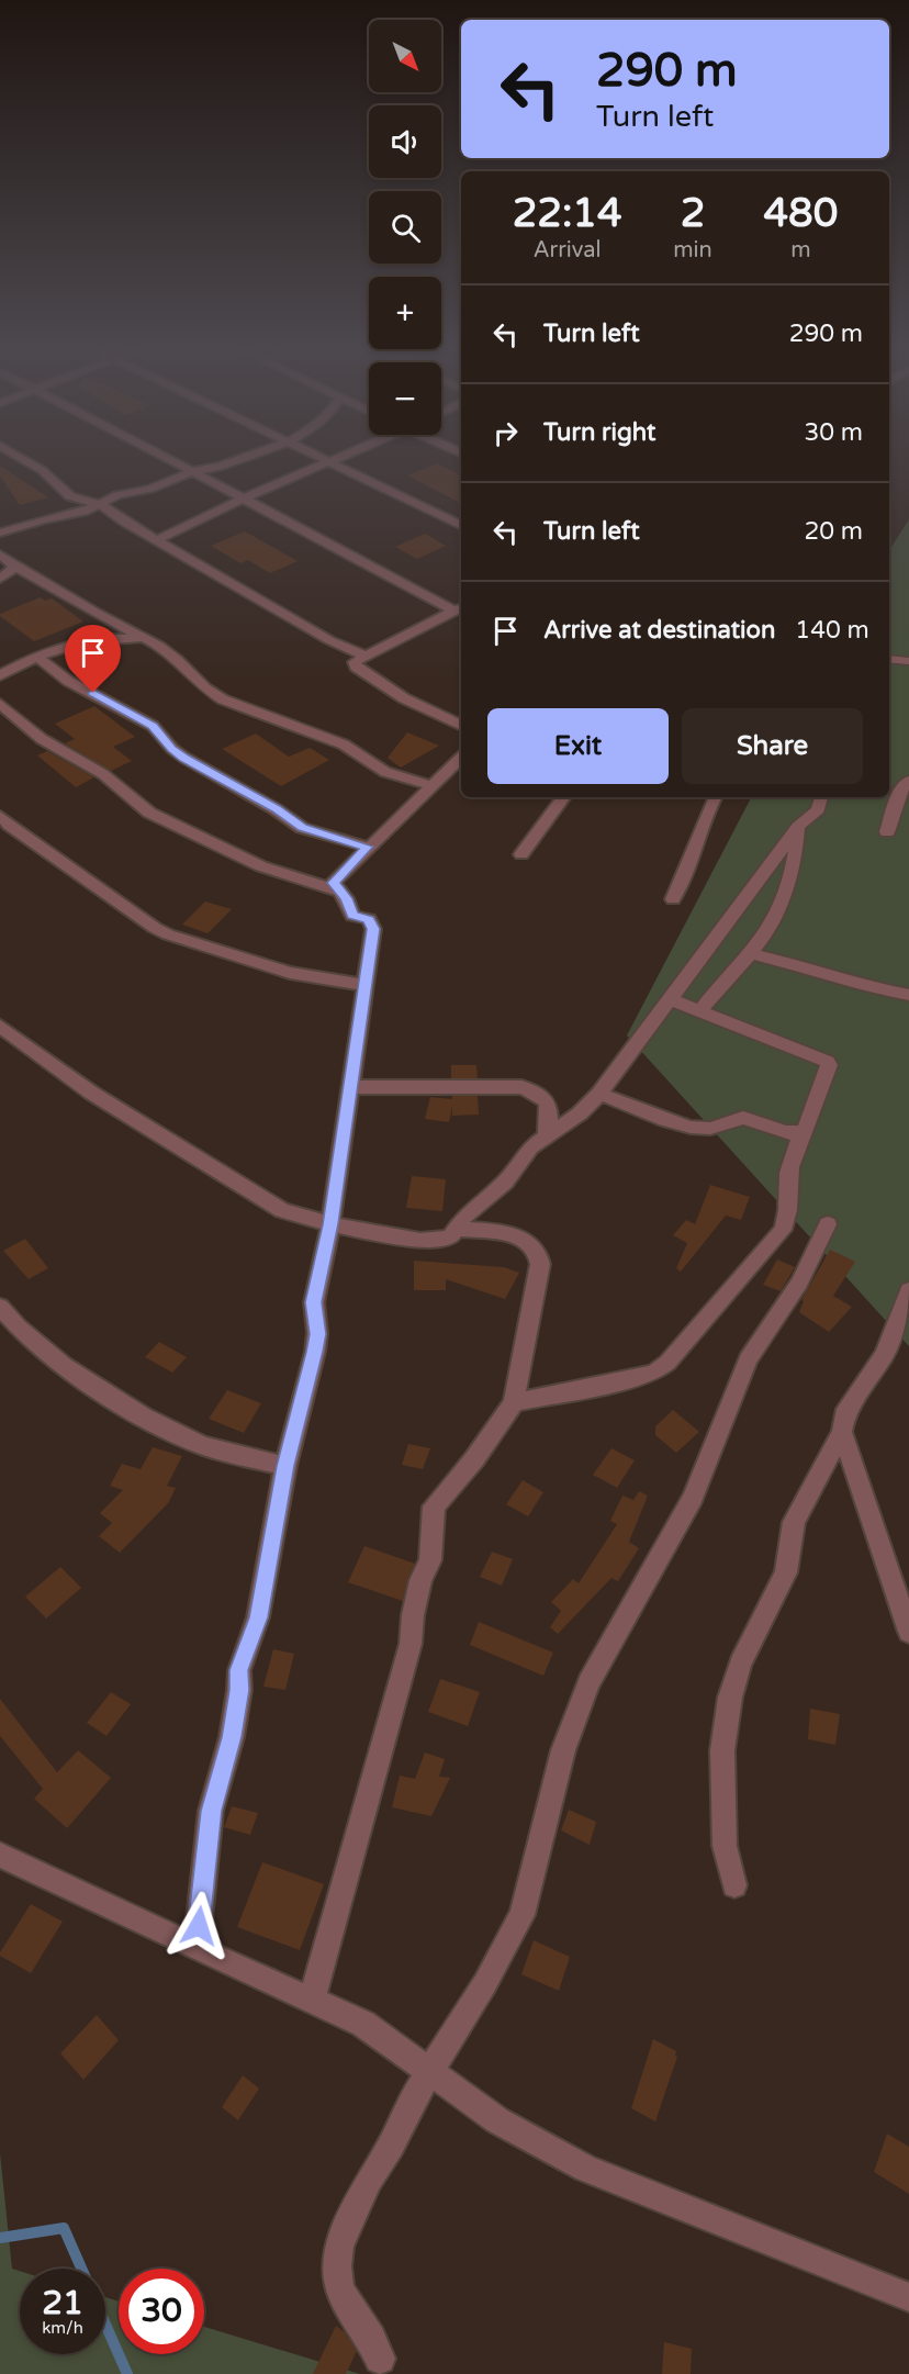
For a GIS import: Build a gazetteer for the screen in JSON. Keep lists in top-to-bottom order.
{
  "north": "bottom right",
  "page": {
    "map_buttons": ["+", "−"],
    "turn": ["290 m", "Turn left"],
    "eta": [
      "22:14",
      "Arrival",
      "2",
      "min",
      "480",
      "m"
    ],
    "list": [
      {
        "name": "Turn left",
        "value": "290 m"
      },
      {
        "name": "Turn right",
        "value": "30 m"
      },
      {
        "name": "Turn left",
        "value": "20 m"
      },
      {
        "name": "Arrive at destination",
        "value": "140 m"
      }
    ],
    "buttons": ["Exit", "Share"],
    "speed": "21 km/h",
    "limit": "30"
  }
}
